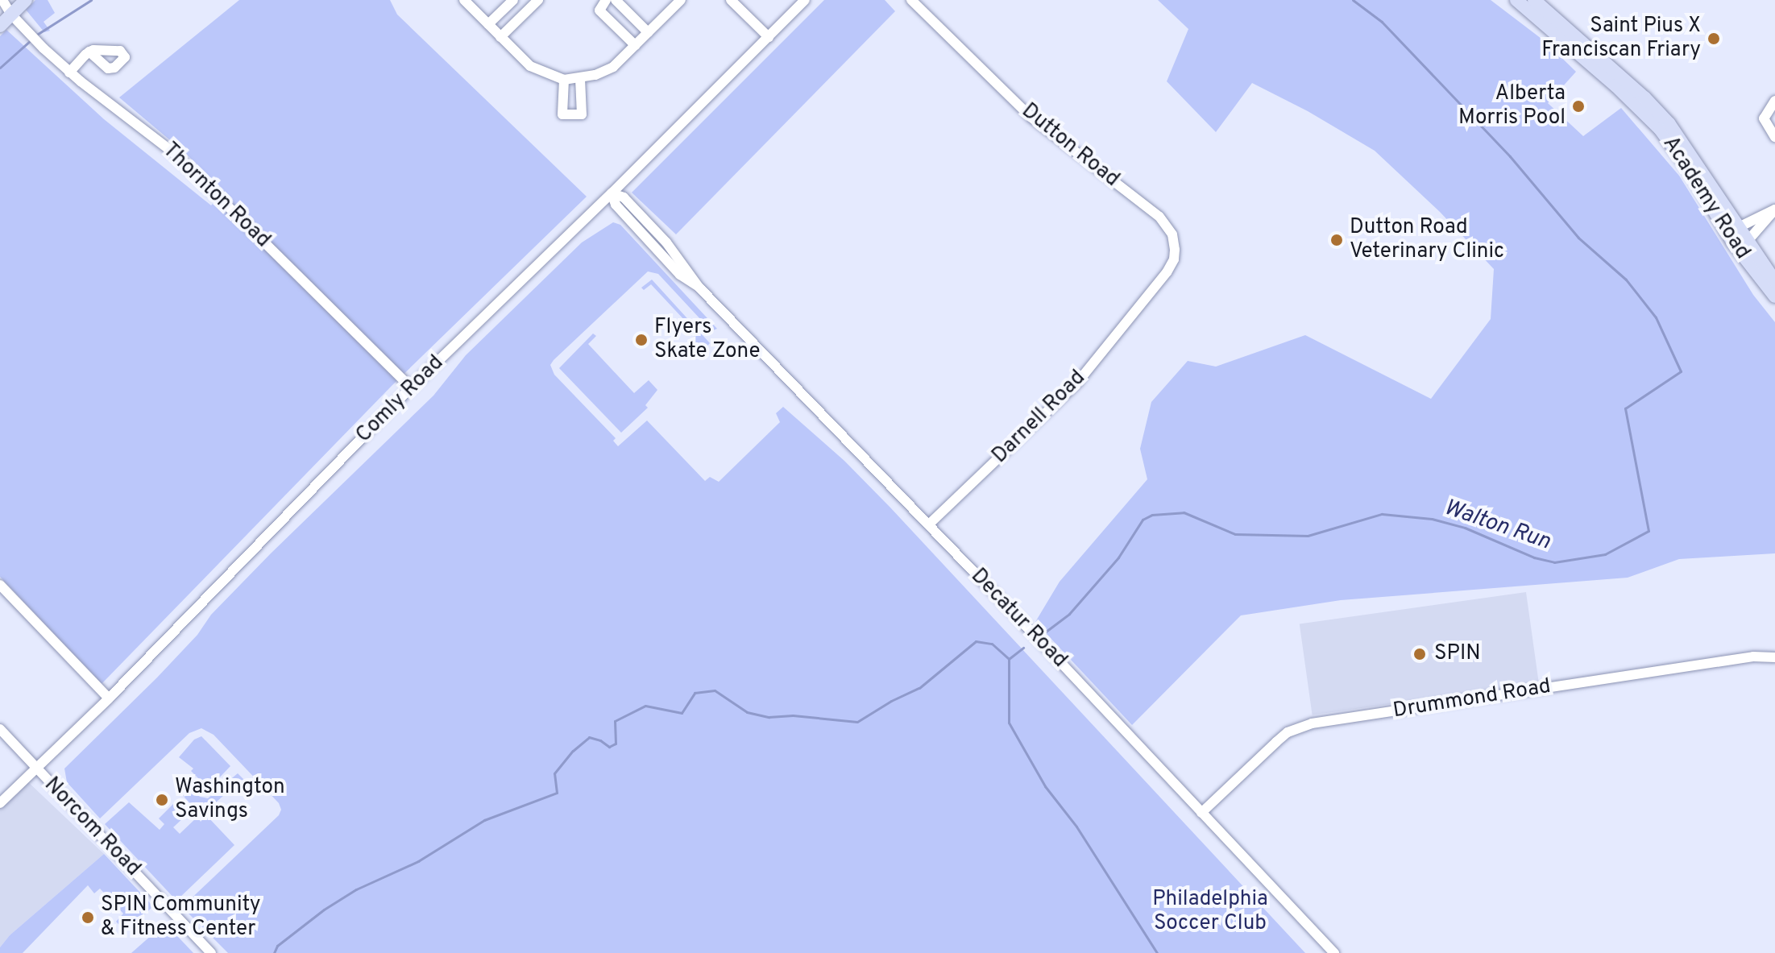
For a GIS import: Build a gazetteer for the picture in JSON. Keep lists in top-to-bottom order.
{
  "streets": {
    "main road": ["Academy Road"],
    "street": [
      "Dutton Road",
      "Thornton Road",
      "Comly Road",
      "Darnell Road",
      "Decatur Road",
      "Drummond Road",
      "Norcom Road"
    ]
  },
  "crossings": [
    ["Dutton Road", "Darnell Road"],
    ["Thornton Road", "Comly Road"],
    ["Comly Road", "Decatur Road"],
    ["Comly Road", "Norcom Road"],
    ["Darnell Road", "Decatur Road"],
    ["Decatur Road", "Drummond Road"]
  ],
  "water": ["Walton Run"],
  "parks": ["Philadelphia Soccer Club"],
  "places": [
    "Saint Pius X Franciscan Friary",
    "Alberta Morris Pool",
    "Dutton Road Veterinary Clinic",
    "Flyers Skate Zone",
    "SPIN",
    "Washington Savings",
    "SPIN Community & Fitness Center"
  ]
}
